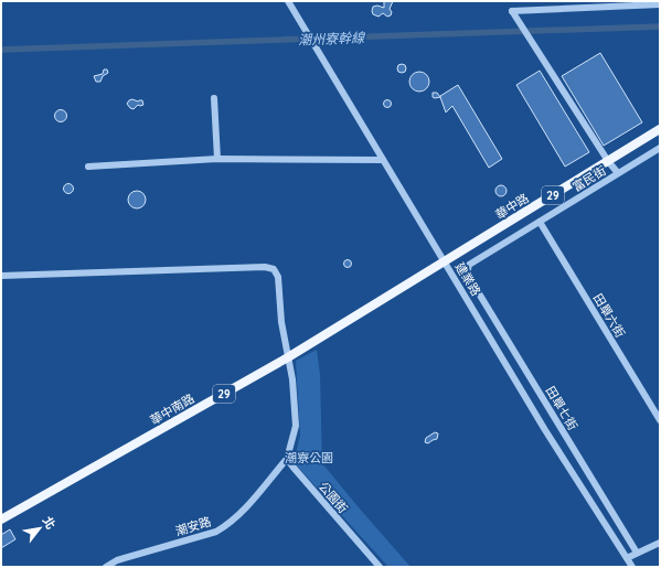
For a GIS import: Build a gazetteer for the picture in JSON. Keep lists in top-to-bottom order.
{
  "streets": {
    "main road": ["29", "華中路", "華中南路"],
    "street": [
      "富民街",
      "建業路",
      "田單六街",
      "田單七街",
      "公園街",
      "潮安路"
    ]
  },
  "crossings": [
    ["富民街", "田單六街"],
    ["富民街", "田單七街"],
    ["華中路", "建業路"],
    ["華中路", "華中南路"],
    ["建業路", "華中南路"],
    ["公園街", "潮安路"]
  ],
  "water": ["潮州寮幹線"],
  "parks": ["潮寮公園"],
  "north": "top right"
}
